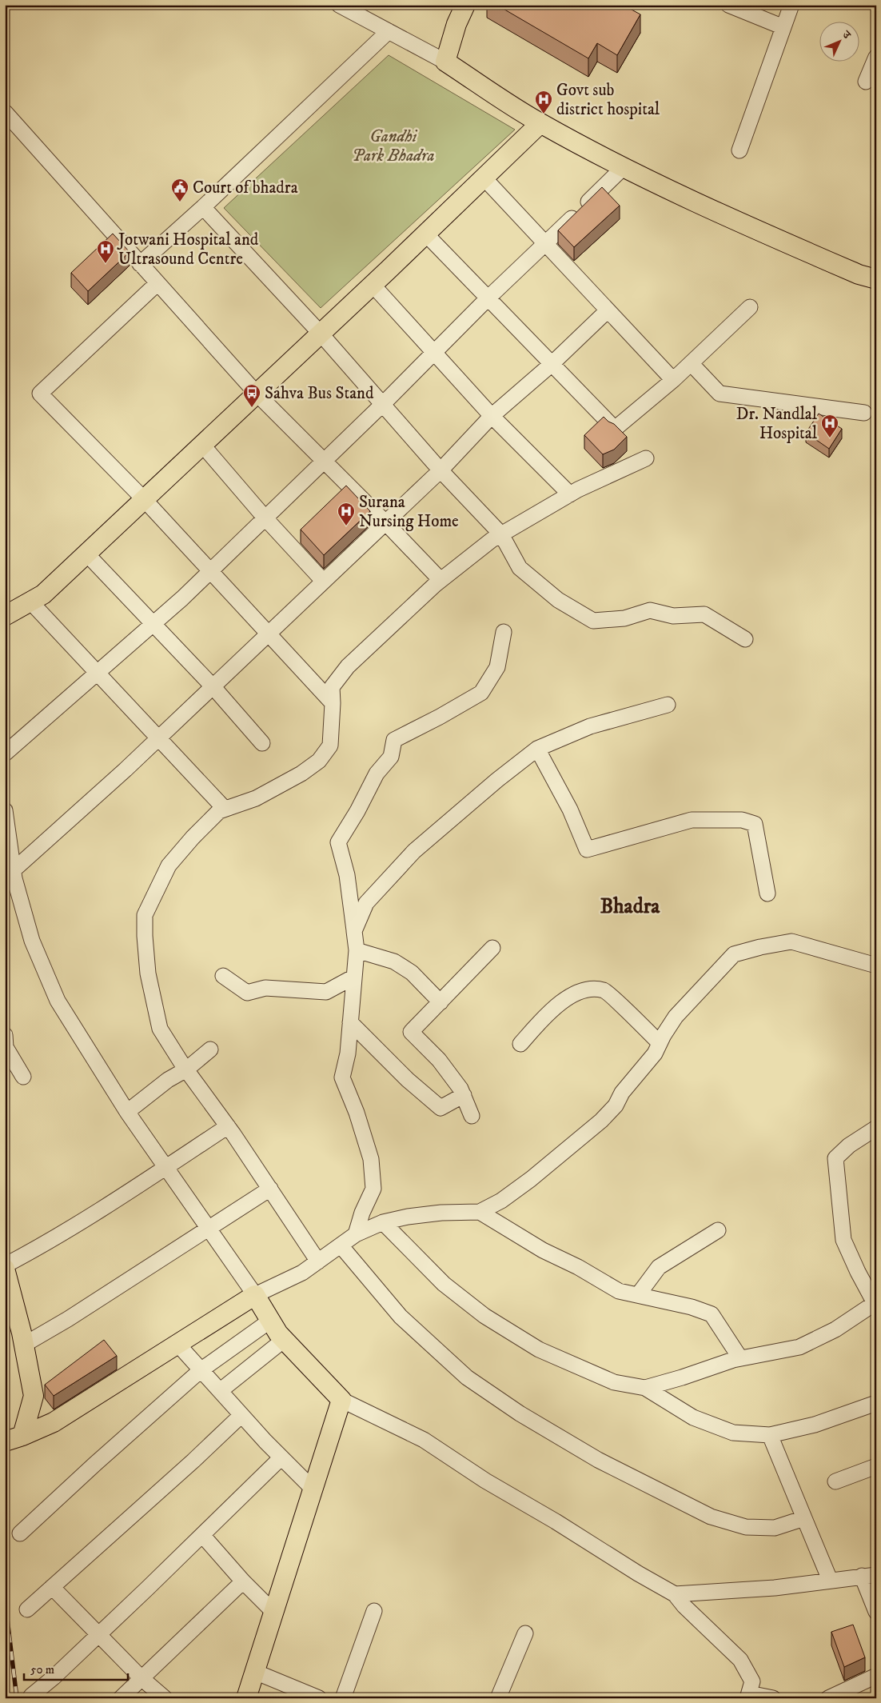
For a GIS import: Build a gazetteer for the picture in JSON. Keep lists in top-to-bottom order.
{
  "districts": ["Bhadra"],
  "parks": ["Gandhi Park Bhadra"],
  "places": {
    "hospital": [
      "Govt sub district hospital",
      "Jotwani Hospital and Ultrasound Centre",
      "Dr. Nandlal Hospital",
      "Surana Nursing Home"
    ],
    "public building": ["Court of bhadra"],
    "bus stop": ["Sahva Bus Stand"]
  },
  "scale_bar": "50 m",
  "north": "top right"
}
